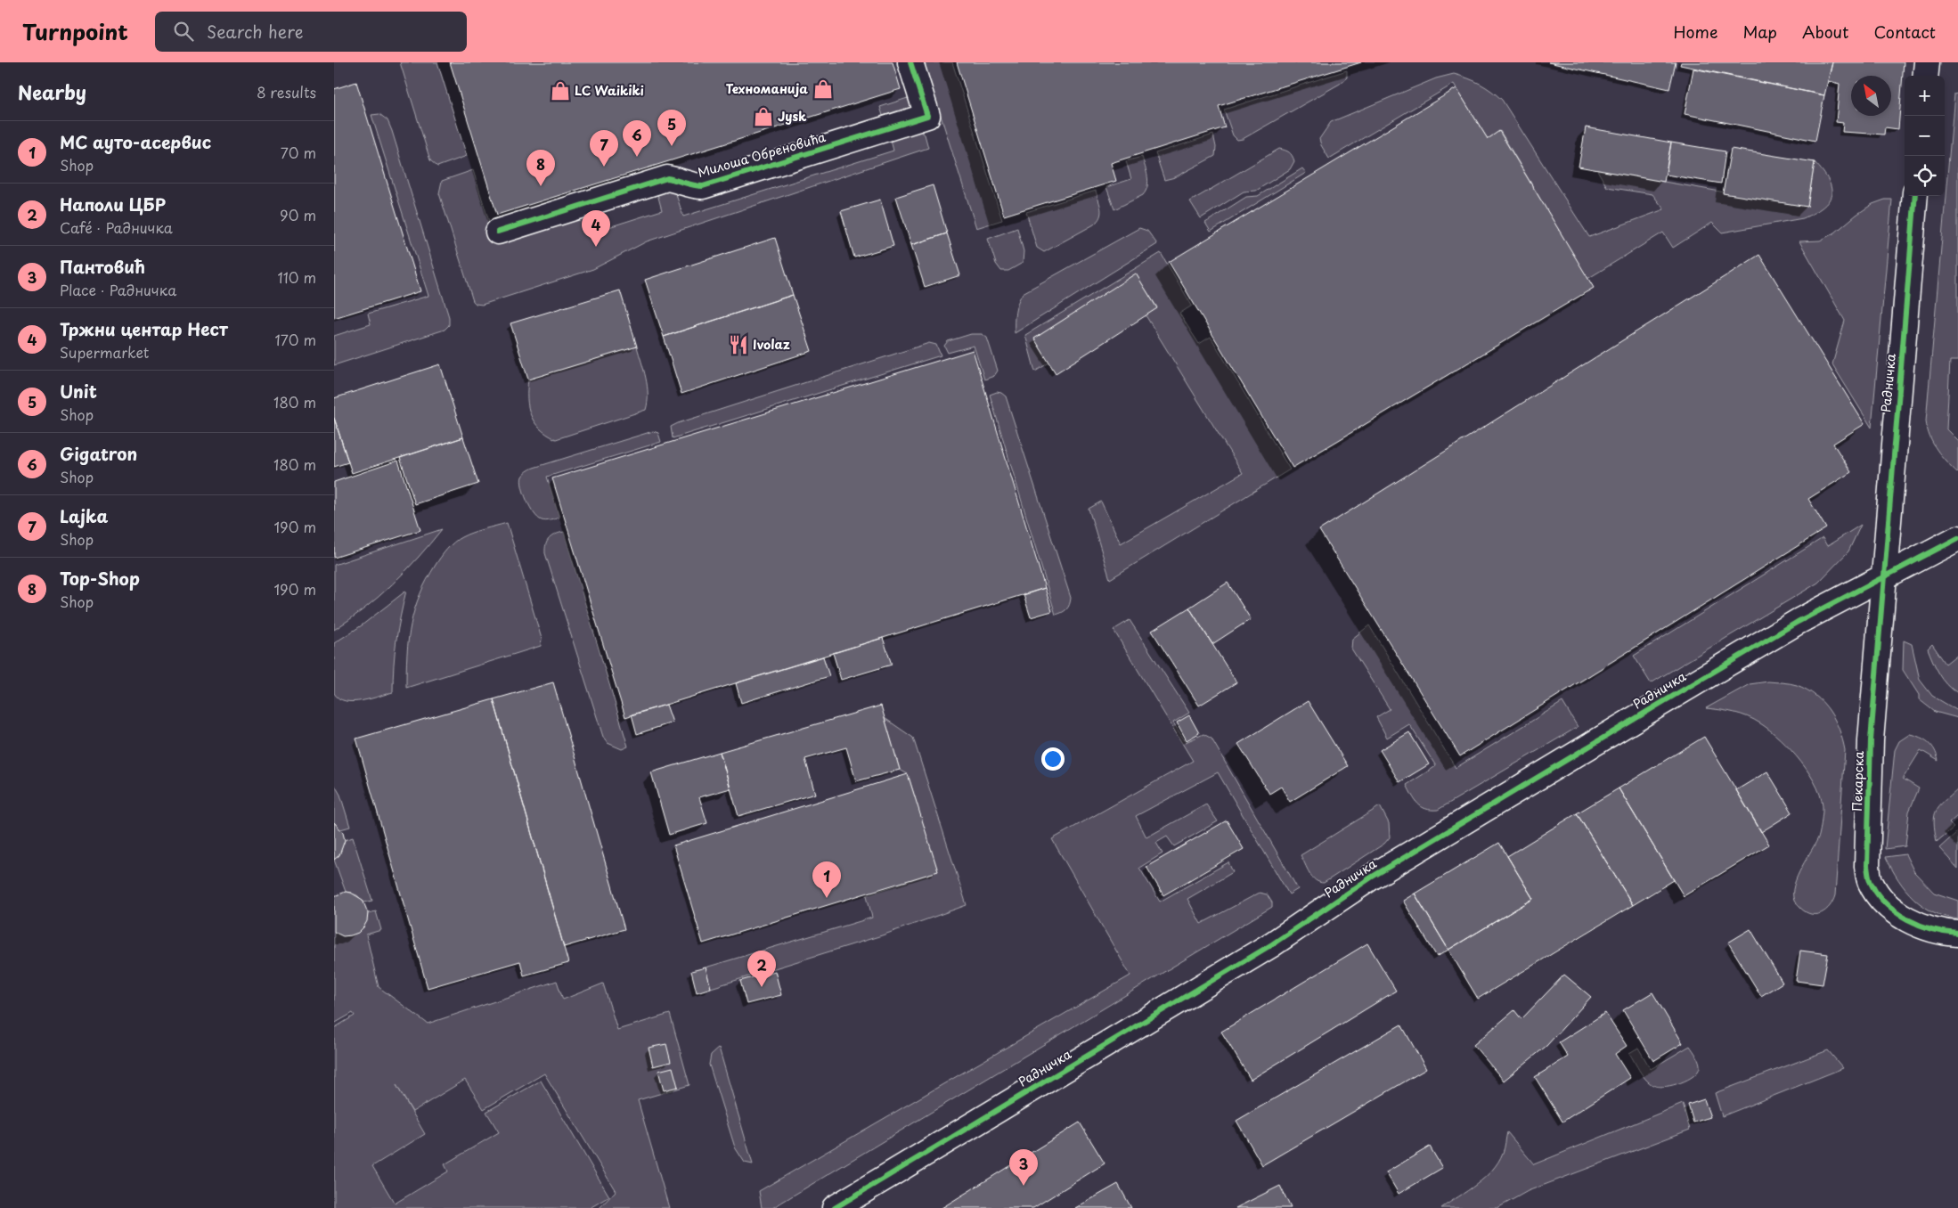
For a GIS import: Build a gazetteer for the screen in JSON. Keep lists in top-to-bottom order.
{
  "streets": {
    "street": ["Милоша Обреновића", "Радничка", "Пекарска"]
  },
  "crossings": [
    ["Радничка", "Пекарска"]
  ],
  "places": {
    "shop": ["Техноманија", "LC Waikiki", "Jysk"],
    "restaurant": ["Ivolaz"]
  },
  "north": "top left",
  "page": {
    "header": "Turnpoint",
    "search": "Search here",
    "nav": [
      "Home",
      "Map",
      "About",
      "Contact"
    ],
    "heading": ["Nearby", "8 results"],
    "map_buttons": ["+", "−"],
    "pins": [
      "5",
      "6",
      "7",
      "8",
      "4",
      "1",
      "2",
      "3"
    ],
    "list": [
      {
        "mark": "1",
        "name": "МС ауто-асервис",
        "note": "Shop",
        "value": "70 m"
      },
      {
        "mark": "2",
        "name": "Наполи ЦБР",
        "note": "Café · Радничка",
        "value": "90 m"
      },
      {
        "mark": "3",
        "name": "Пантовић",
        "note": "Place · Радничка",
        "value": "110 m"
      },
      {
        "mark": "4",
        "name": "Тржни центар Нест",
        "note": "Supermarket",
        "value": "170 m"
      },
      {
        "mark": "5",
        "name": "Unit",
        "note": "Shop",
        "value": "180 m"
      },
      {
        "mark": "6",
        "name": "Gigatron",
        "note": "Shop",
        "value": "180 m"
      },
      {
        "mark": "7",
        "name": "Lajka",
        "note": "Shop",
        "value": "190 m"
      },
      {
        "mark": "8",
        "name": "Top-Shop",
        "note": "Shop",
        "value": "190 m"
      }
    ]
  }
}
